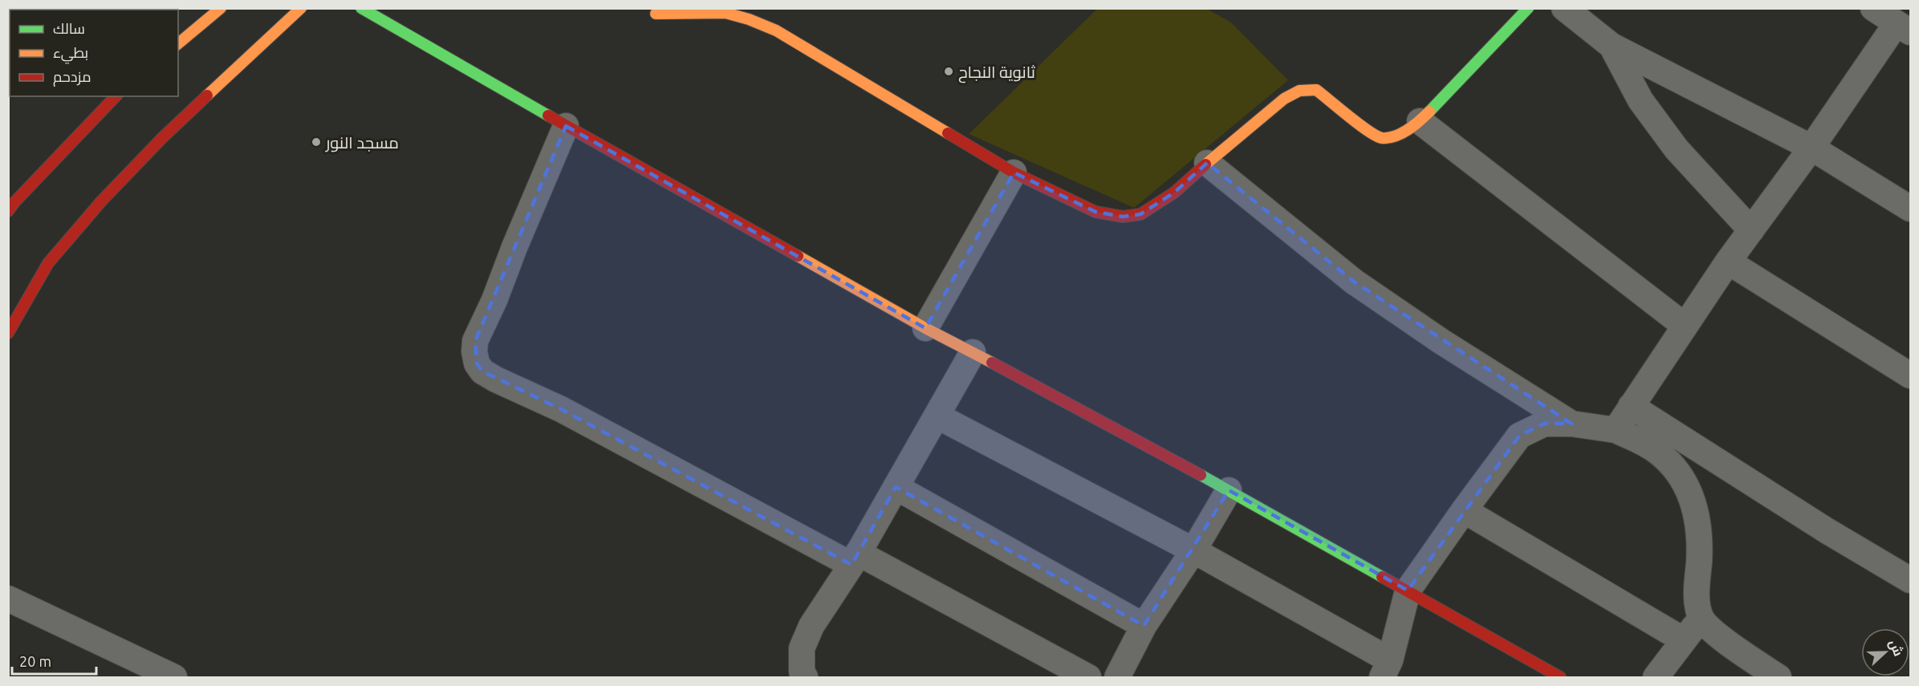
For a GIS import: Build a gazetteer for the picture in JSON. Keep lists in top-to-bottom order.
{
  "places": ["ثانوية النجاح", "مسجد النور"],
  "legend": ["سالك", "بطيء", "مزدحم"],
  "scale_bar": "20 m",
  "north": "right"
}
